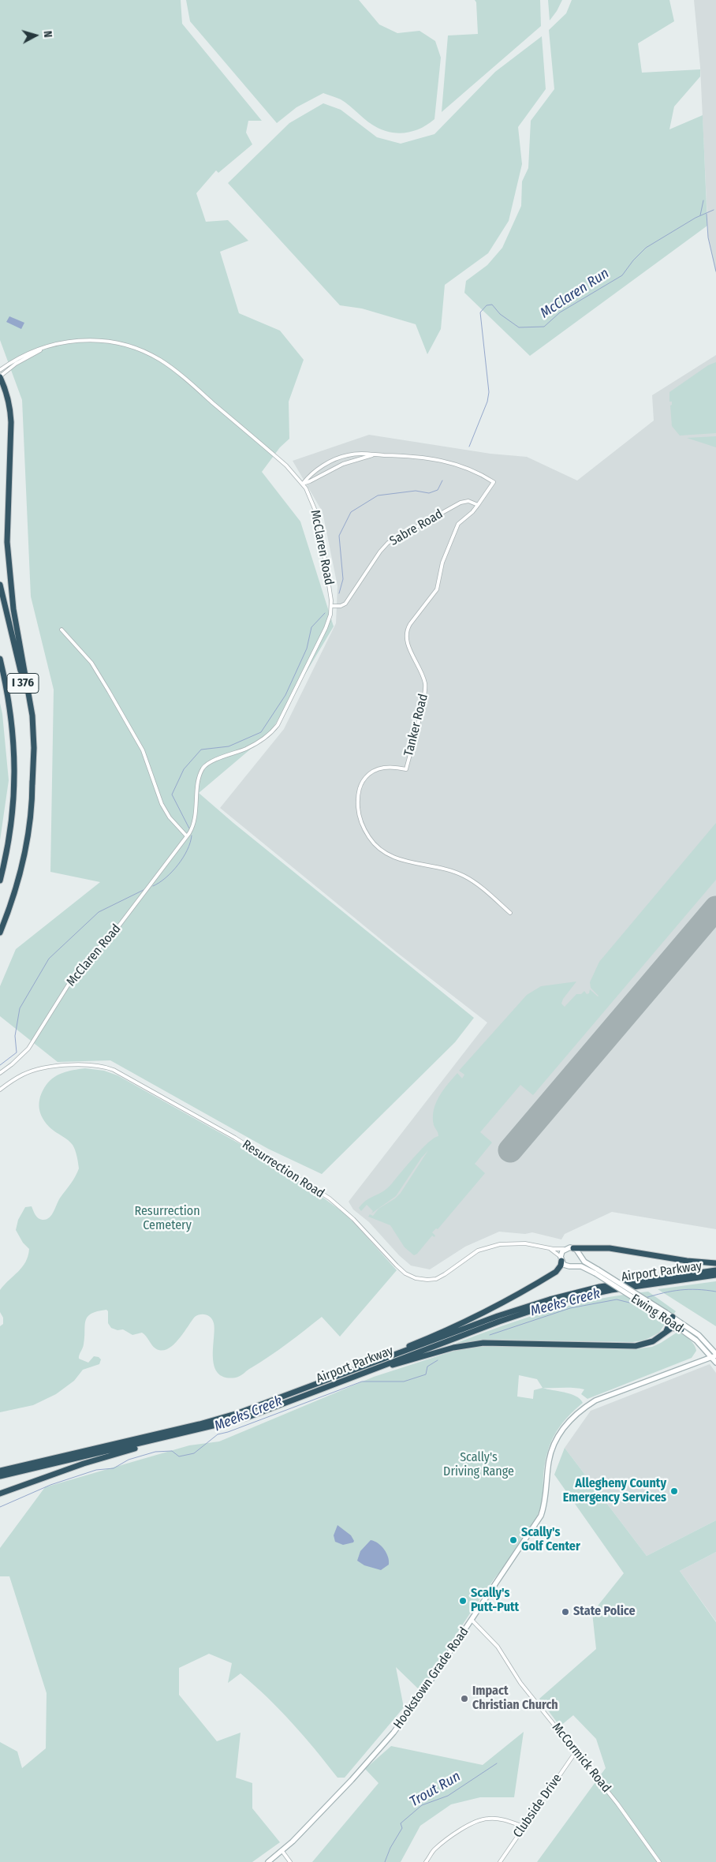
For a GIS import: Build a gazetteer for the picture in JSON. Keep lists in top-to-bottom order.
{
  "streets": {
    "highway": ["I 376", "Airport Parkway"],
    "street": [
      "Sabre Road",
      "McClaren Road",
      "Tanker Road",
      "Resurrection Road",
      "Ewing Road",
      "Hookstown Grade Road",
      "McCormick Road",
      "Clubside Drive"
    ]
  },
  "crossings": [
    ["Sabre Road", "McClaren Road"],
    ["Sabre Road", "Tanker Road"],
    ["Resurrection Road", "Ewing Road"],
    ["Ewing Road", "Hookstown Grade Road"],
    ["Hookstown Grade Road", "McCormick Road"],
    ["McCormick Road", "Clubside Drive"]
  ],
  "water": ["McClaren Run", "Meeks Creek", "Trout Run"],
  "parks": ["Resurrection Cemetery", "Scally's Driving Range"],
  "places": [
    "Allegheny County Emergency Services",
    "Scally's Golf Center",
    "Scally's Putt-Putt",
    "State Police",
    "Impact Christian Church"
  ],
  "north": "right"
}
